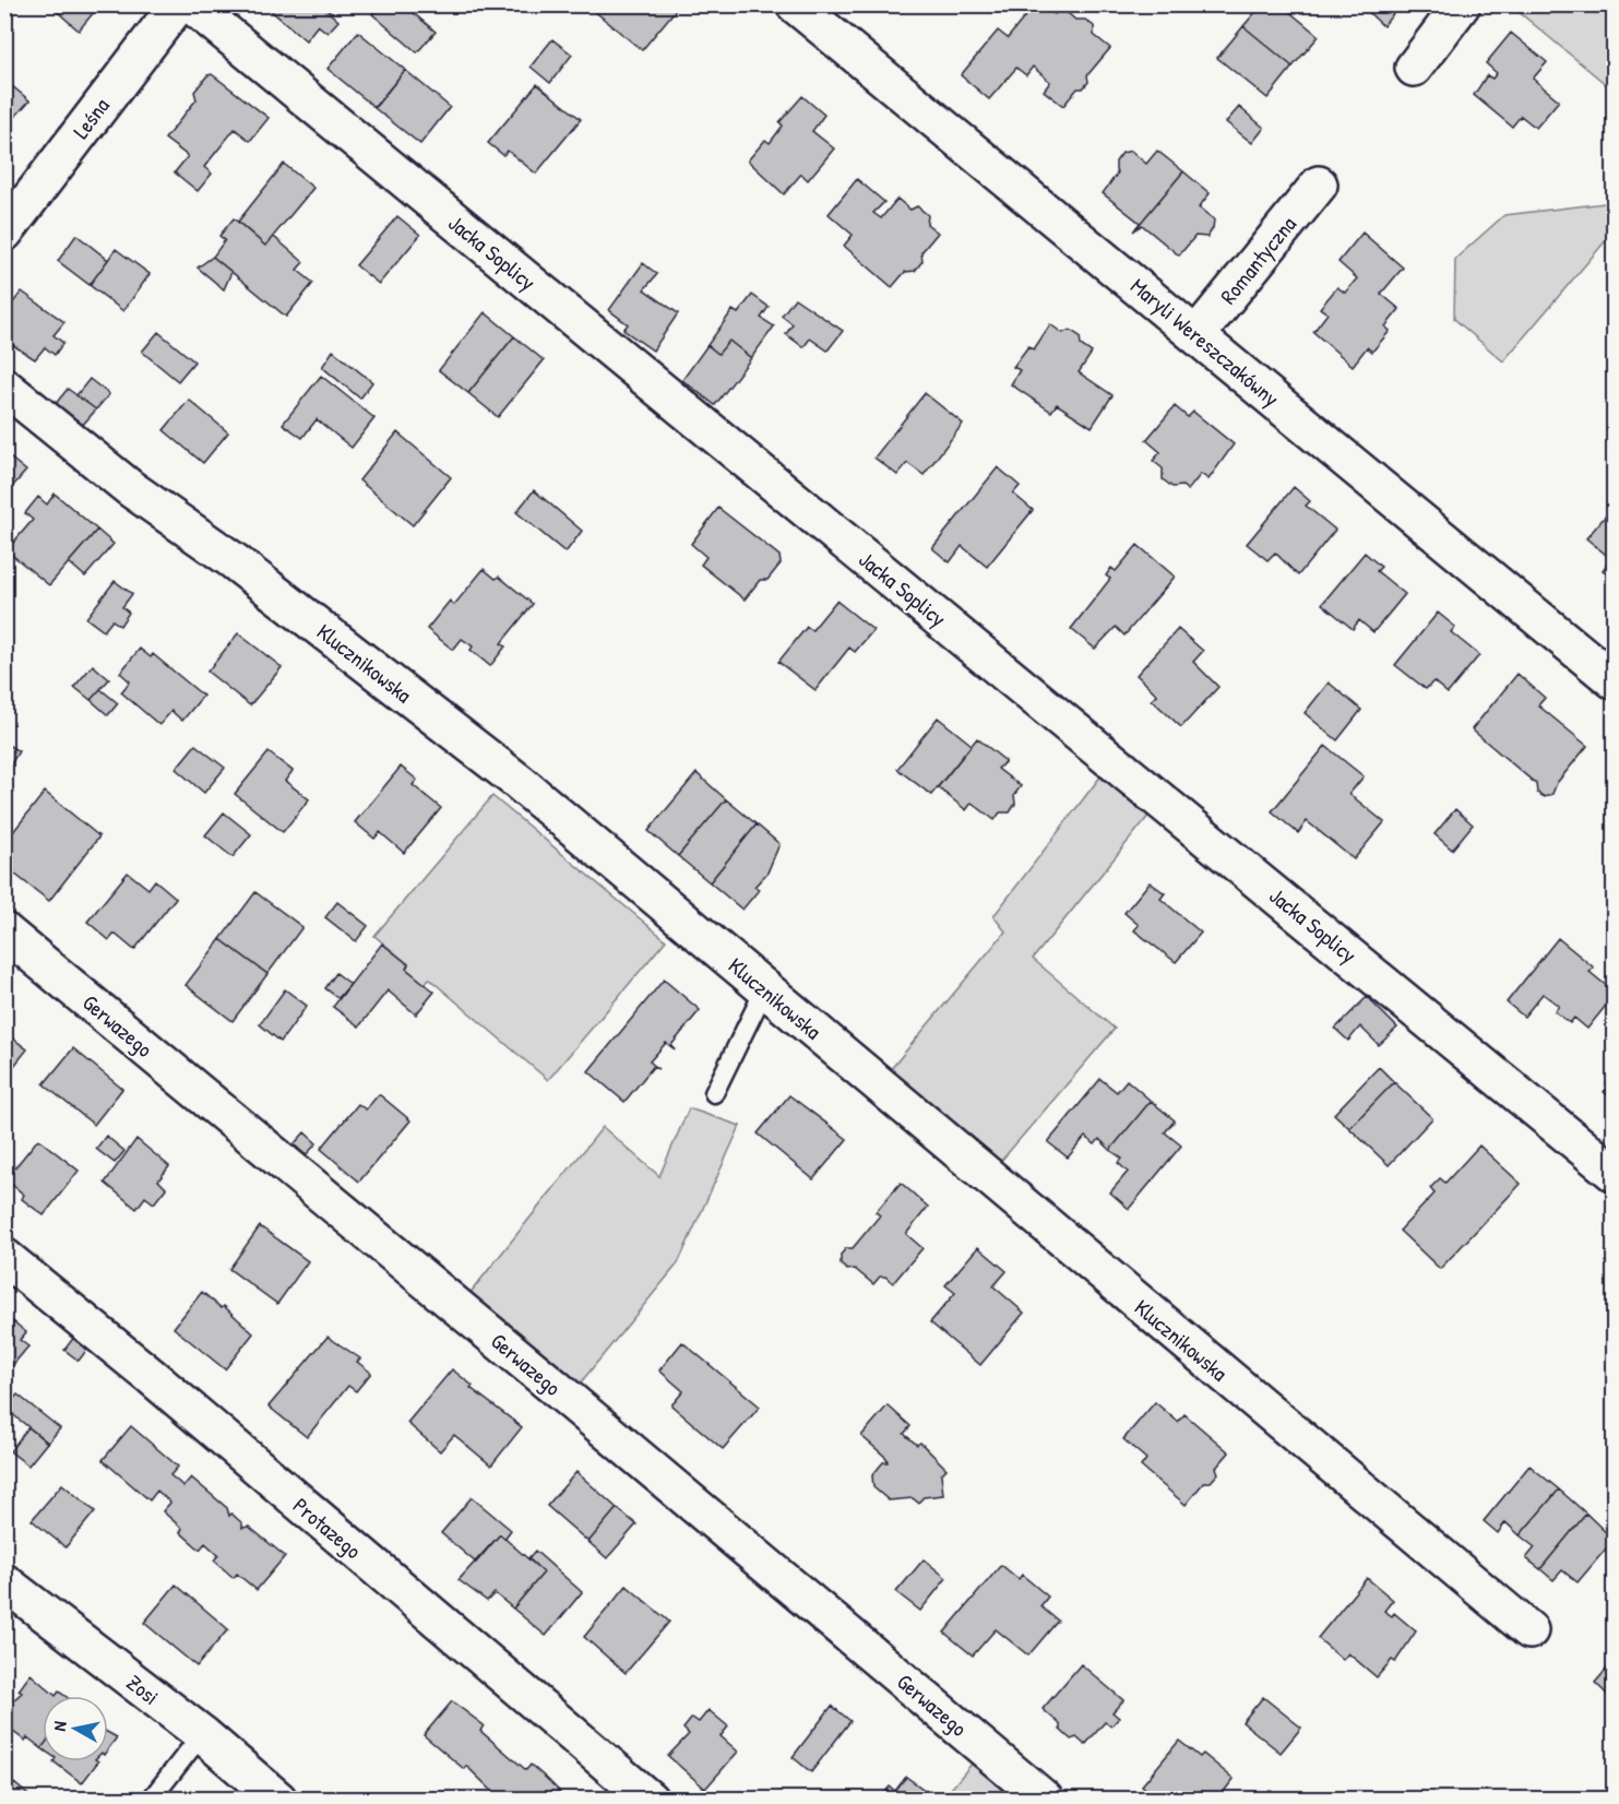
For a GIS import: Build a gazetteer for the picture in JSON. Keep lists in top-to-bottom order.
{
  "streets": {
    "street": [
      "Leśna",
      "Jacka Soplicy",
      "Romantyczna",
      "Maryli Wereszczakówny",
      "Klucznikowska",
      "Gerwazego",
      "Protazego",
      "Zosi"
    ]
  },
  "crossings": [
    ["Romantyczna", "Maryli Wereszczakówny"]
  ],
  "north": "left"
}
